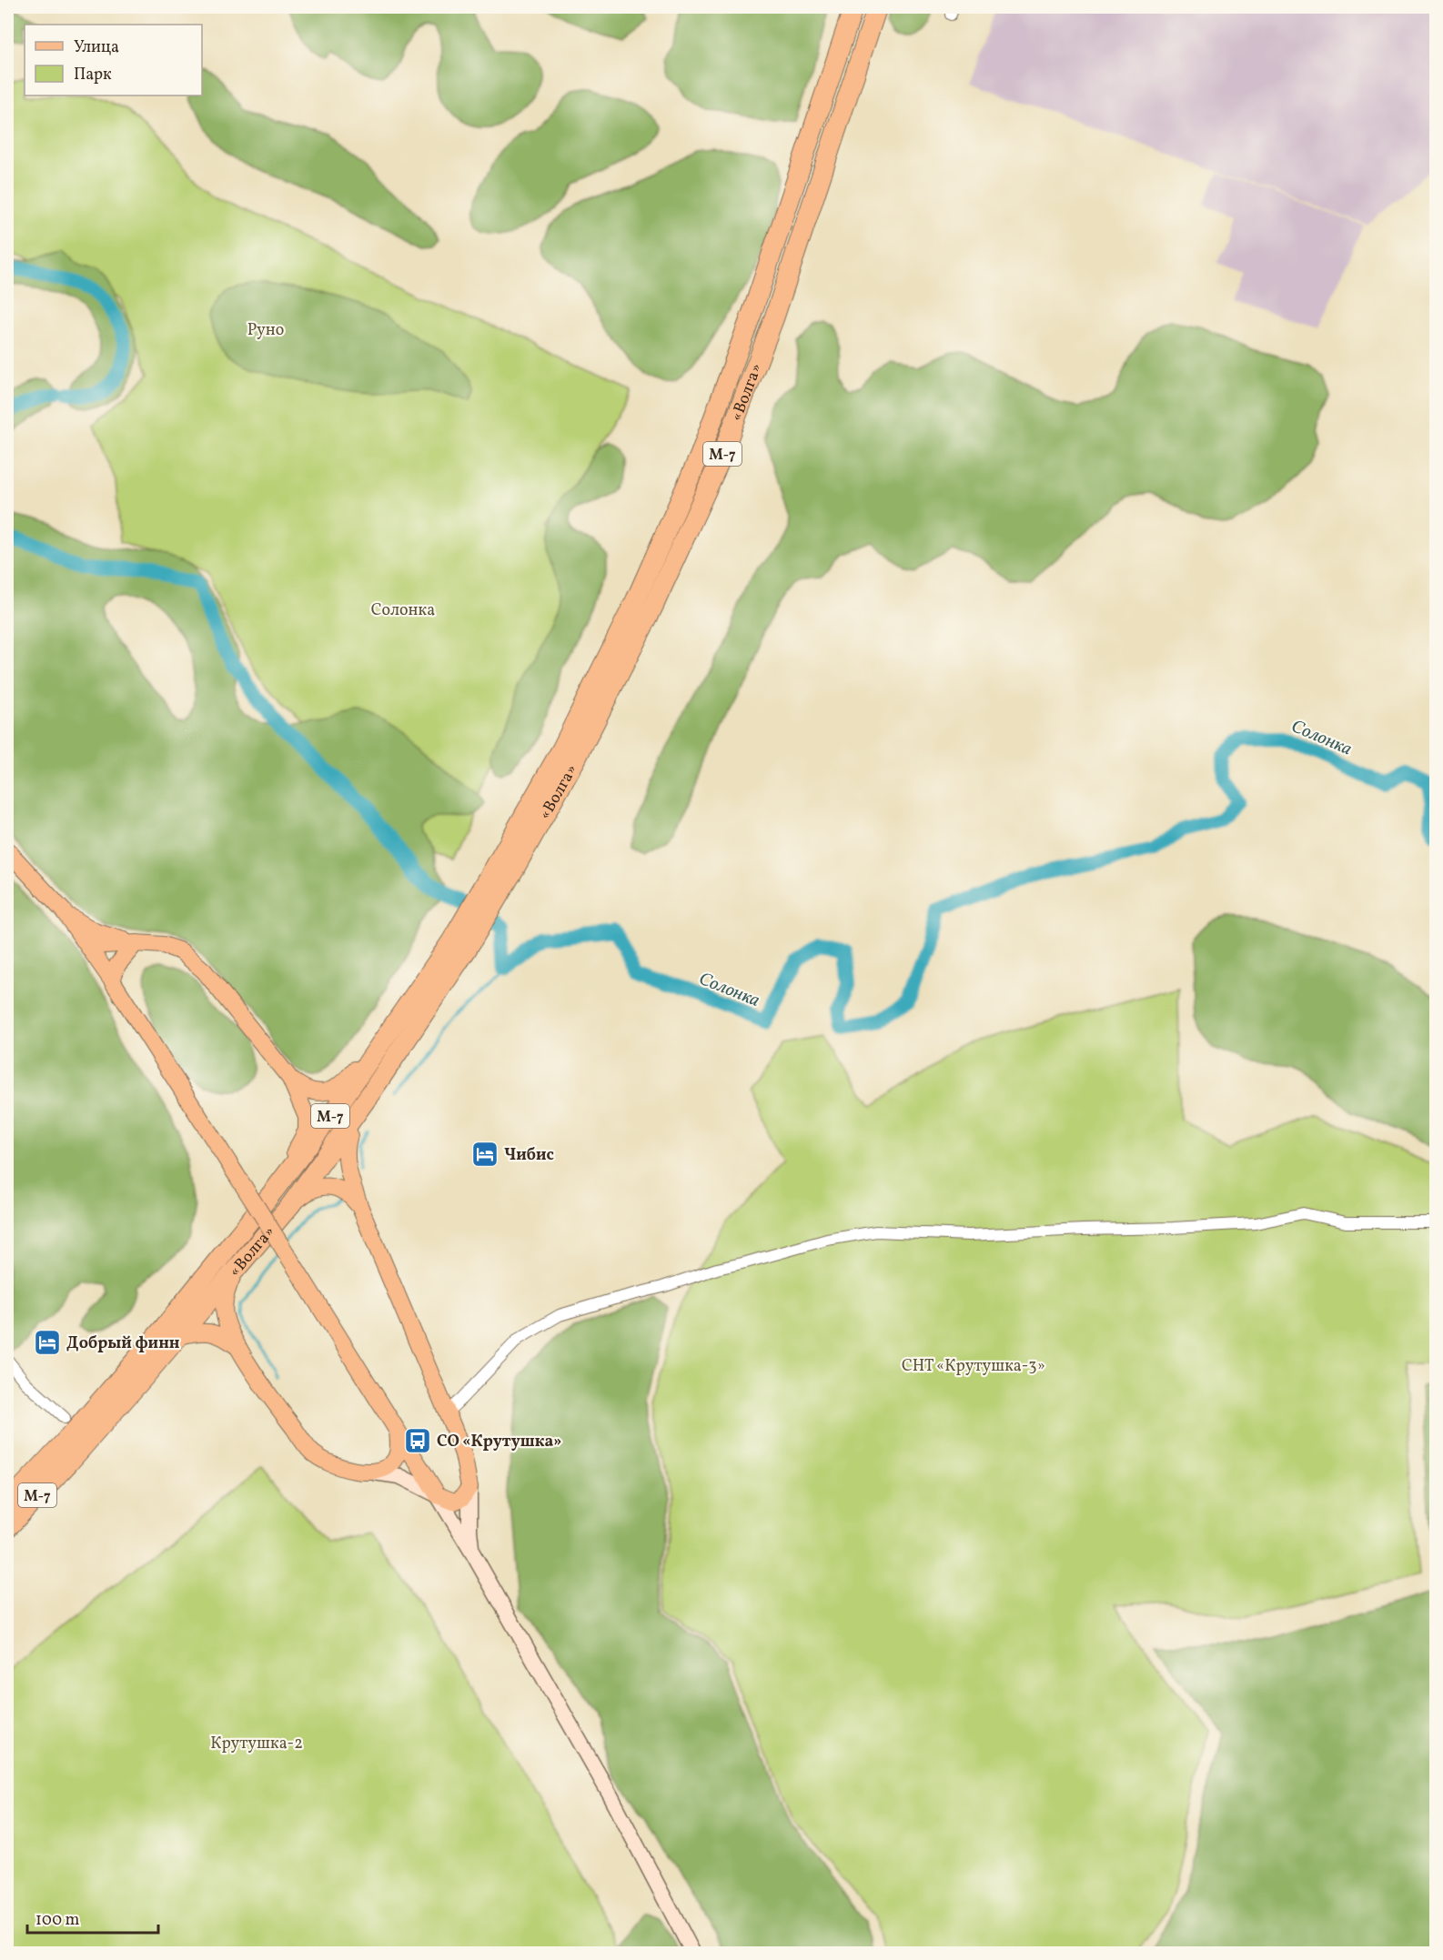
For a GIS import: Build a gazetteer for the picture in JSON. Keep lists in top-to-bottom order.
{
  "streets": {
    "highway": ["«Волга»", "М-7"]
  },
  "crossings": [
    ["«Волга»", "М-7"]
  ],
  "water": ["Солонка"],
  "parks": [
    "Руно",
    "Солонка",
    "СНТ «Крутушка-3»",
    "Крутушка-2"
  ],
  "places": {
    "hotel": ["Чибис", "Добрый финн"],
    "bus stop": ["СО «Крутушка»"]
  },
  "legend": ["Улица", "Парк"],
  "scale_bar": "100 m"
}
